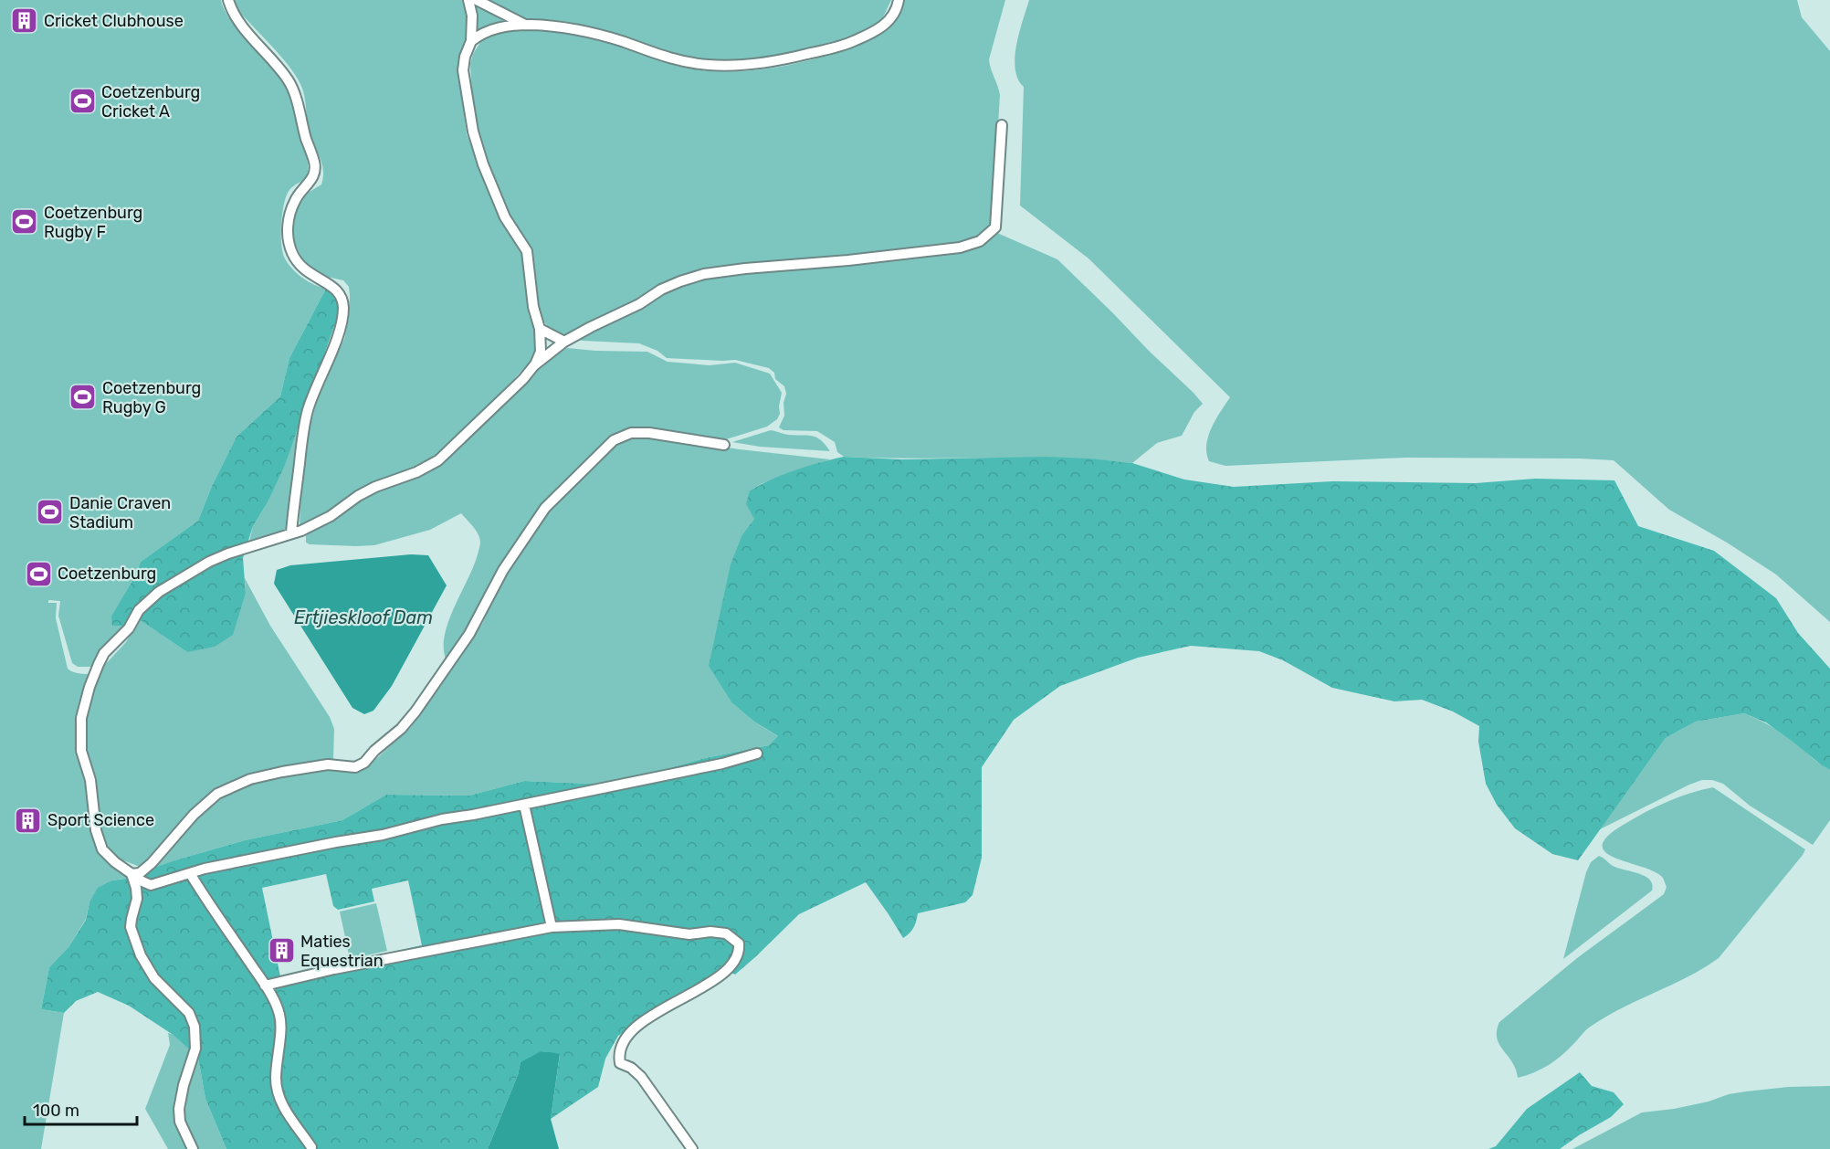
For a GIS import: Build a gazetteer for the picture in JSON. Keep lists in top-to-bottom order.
{
  "water": ["Ertjieskloof Dam"],
  "places": {
    "building": ["Cricket Clubhouse", "Sport Science", "Maties Equestrian"],
    "sports": [
      "Coetzenburg Cricket A",
      "Coetzenburg Rugby F",
      "Coetzenburg Rugby G",
      "Danie Craven Stadium",
      "Coetzenburg"
    ]
  },
  "scale_bar": "100 m"
}
